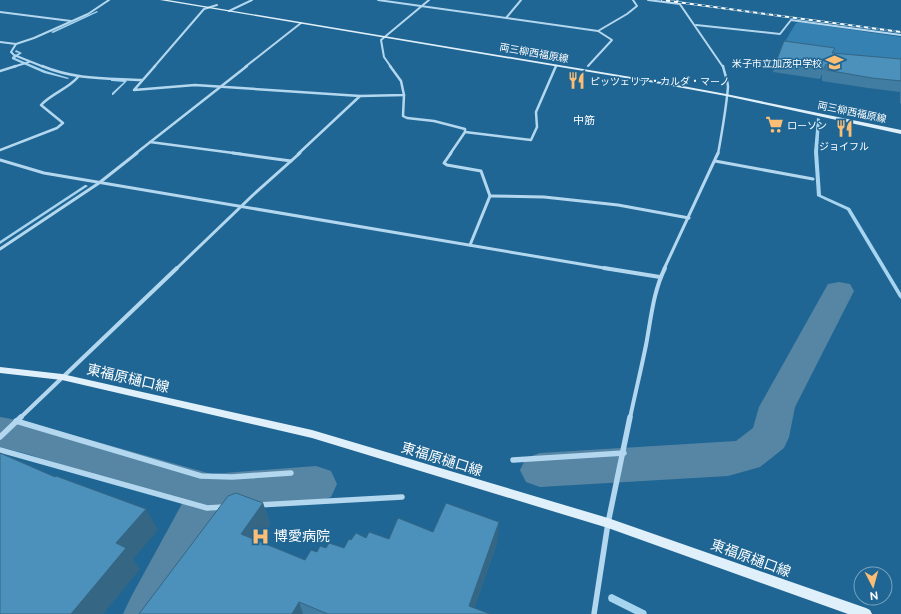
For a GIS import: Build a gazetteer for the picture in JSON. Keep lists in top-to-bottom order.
{
  "streets": {
    "main road": ["両三柳西福原線", "東福原樋口線"]
  },
  "districts": ["中筋"],
  "places": {
    "school or university": ["米子市立加茂中学校"],
    "restaurant": ["ピッツェリア・カルダ・マーノ", "ジョイフル"],
    "supermarket": ["ローソン"],
    "hospital": ["博愛病院"]
  },
  "north": "bottom"
}
